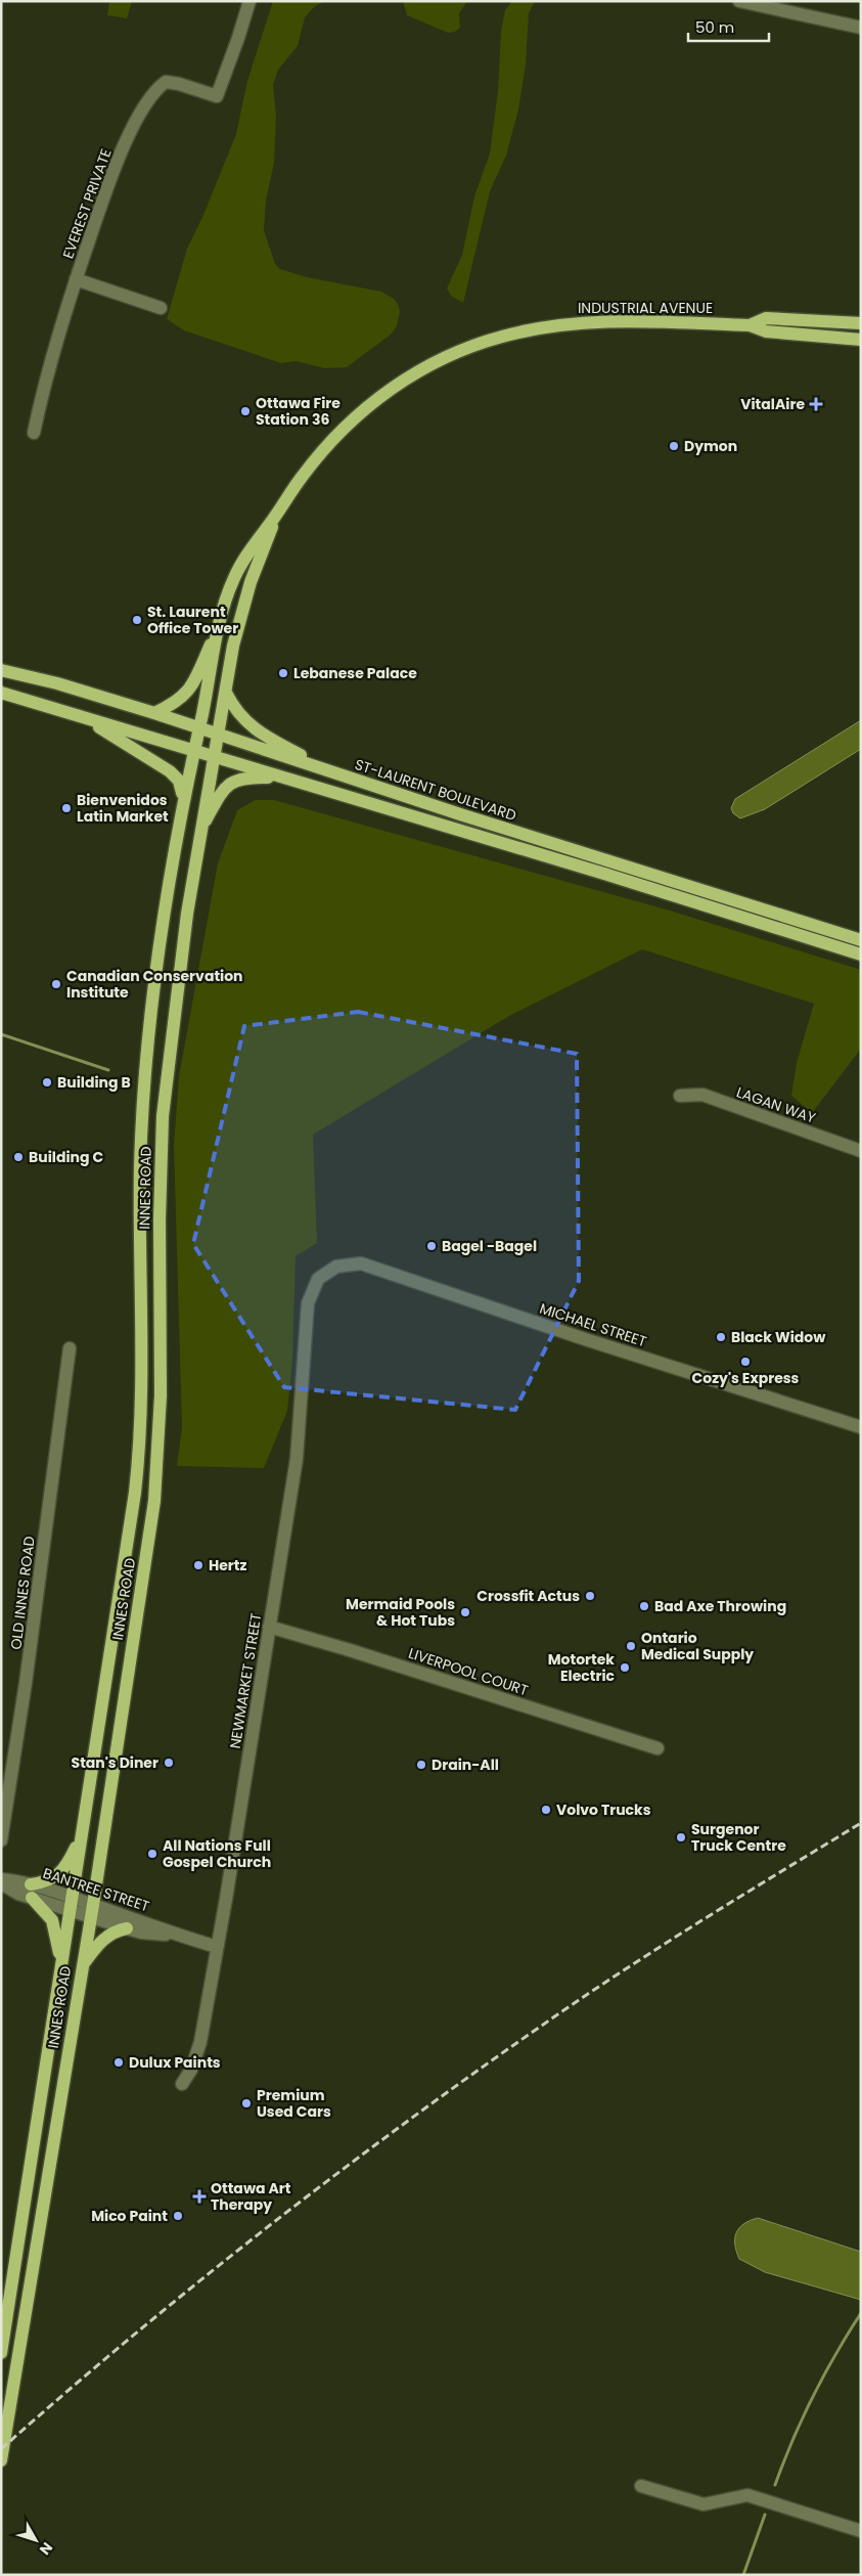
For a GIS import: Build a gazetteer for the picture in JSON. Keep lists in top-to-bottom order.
{
  "streets": {
    "main road": ["INDUSTRIAL AVENUE", "ST-LAURENT BOULEVARD", "INNES ROAD"],
    "street": [
      "EVEREST PRIVATE",
      "LAGAN WAY",
      "MICHAEL STREET",
      "OLD INNES ROAD",
      "LIVERPOOL COURT",
      "NEWMARKET STREET",
      "BANTREE STREET"
    ]
  },
  "crossings": [
    ["INDUSTRIAL AVENUE", "ST-LAURENT BOULEVARD"],
    ["INDUSTRIAL AVENUE", "INNES ROAD"],
    ["ST-LAURENT BOULEVARD", "INNES ROAD"],
    ["INNES ROAD", "BANTREE STREET"],
    ["MICHAEL STREET", "NEWMARKET STREET"],
    ["LIVERPOOL COURT", "NEWMARKET STREET"],
    ["NEWMARKET STREET", "BANTREE STREET"]
  ],
  "places": {
    "health": ["VitalAire", "Ottawa Art Therapy"],
    "other": [
      "Ottawa Fire Station 36",
      "Dymon",
      "St. Laurent Office Tower",
      "Lebanese Palace",
      "Bienvenidos Latin Market",
      "Canadian Conservation Institute",
      "Building B",
      "Building C",
      "Bagel -Bagel",
      "Black Widow",
      "Cozy's Express",
      "Hertz",
      "Crossfit Actus",
      "Bad Axe Throwing",
      "Mermaid Pools & Hot Tubs",
      "Ontario Medical Supply",
      "Motortek Electric",
      "Stan's Diner",
      "Drain-All",
      "Volvo Trucks",
      "Surgenor Truck Centre",
      "All Nations Full Gospel Church",
      "Dulux Paints",
      "Premium Used Cars",
      "Mico Paint"
    ]
  },
  "scale_bar": "50 m",
  "north": "bottom right"
}
